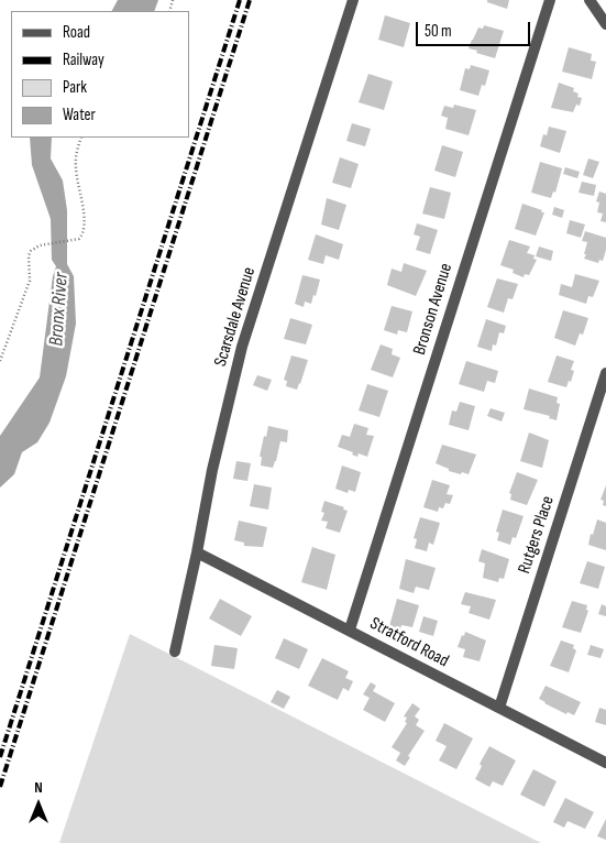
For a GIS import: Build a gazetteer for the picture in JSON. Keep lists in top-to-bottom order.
{
  "streets": {
    "street": [
      "Bronson Avenue",
      "Scarsdale Avenue",
      "Rutgers Place",
      "Stratford Road"
    ]
  },
  "crossings": [
    ["Bronson Avenue", "Stratford Road"],
    ["Scarsdale Avenue", "Stratford Road"],
    ["Rutgers Place", "Stratford Road"]
  ],
  "water": ["Bronx River"],
  "legend": [
    "Road",
    "Railway",
    "Park",
    "Water"
  ],
  "scale_bar": "50 m",
  "north": "top"
}
